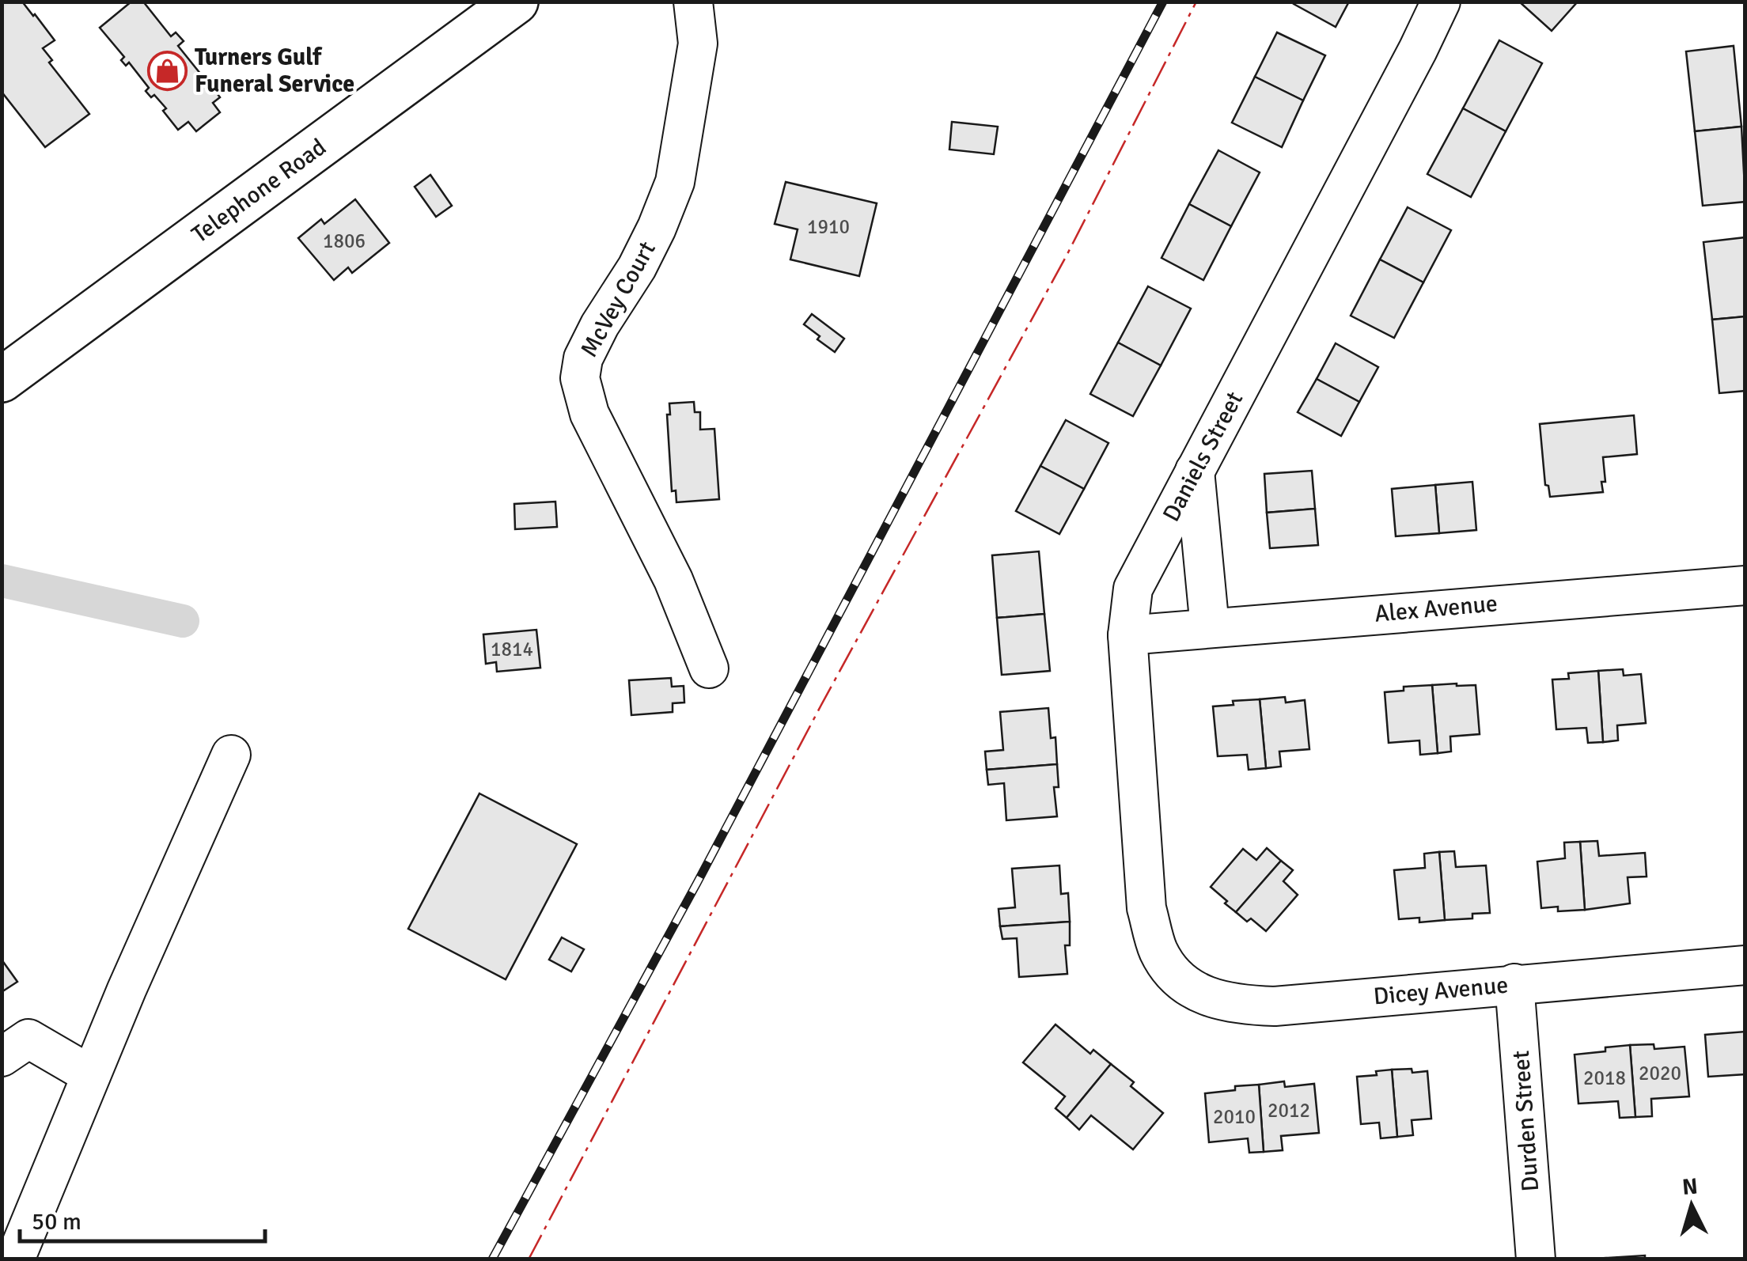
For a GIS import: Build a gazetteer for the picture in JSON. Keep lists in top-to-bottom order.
{
  "streets": {
    "main road": ["Telephone Road"],
    "street": [
      "McVey Court",
      "Daniels Street",
      "Alex Avenue",
      "Dicey Avenue",
      "Durden Street"
    ]
  },
  "crossings": [
    ["Daniels Street", "Alex Avenue"],
    ["Daniels Street", "Dicey Avenue"],
    ["Dicey Avenue", "Durden Street"]
  ],
  "places": {
    "shop": ["Turners Gulf Funeral Service"]
  },
  "house_numbers": [
    "1910",
    "1806",
    "1814",
    "2020",
    "2018",
    "2012",
    "2010"
  ],
  "scale_bar": "50 m",
  "north": "top"
}
